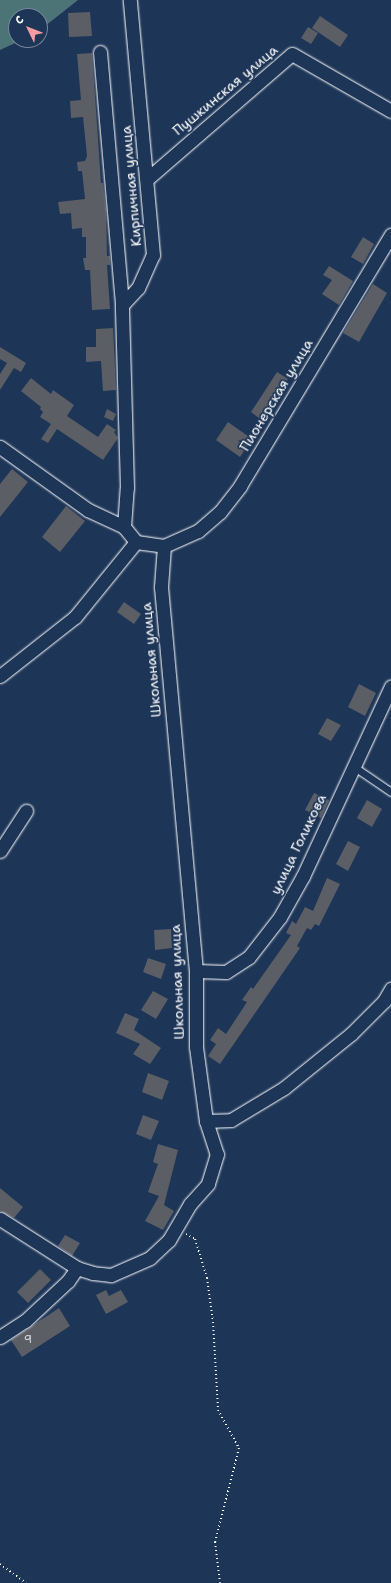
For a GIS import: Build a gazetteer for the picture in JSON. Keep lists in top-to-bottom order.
{
  "streets": {
    "street": [
      "Пушкинская улица",
      "Кирпичная улица",
      "Пионерская улица",
      "Школьная улица",
      "улица Голикова"
    ]
  },
  "crossings": [
    ["Пушкинская улица", "Кирпичная улица"],
    ["Пионерская улица", "Школьная улица"],
    ["Школьная улица", "улица Голикова"]
  ],
  "house_numbers": ["9"],
  "north": "top left"
}
